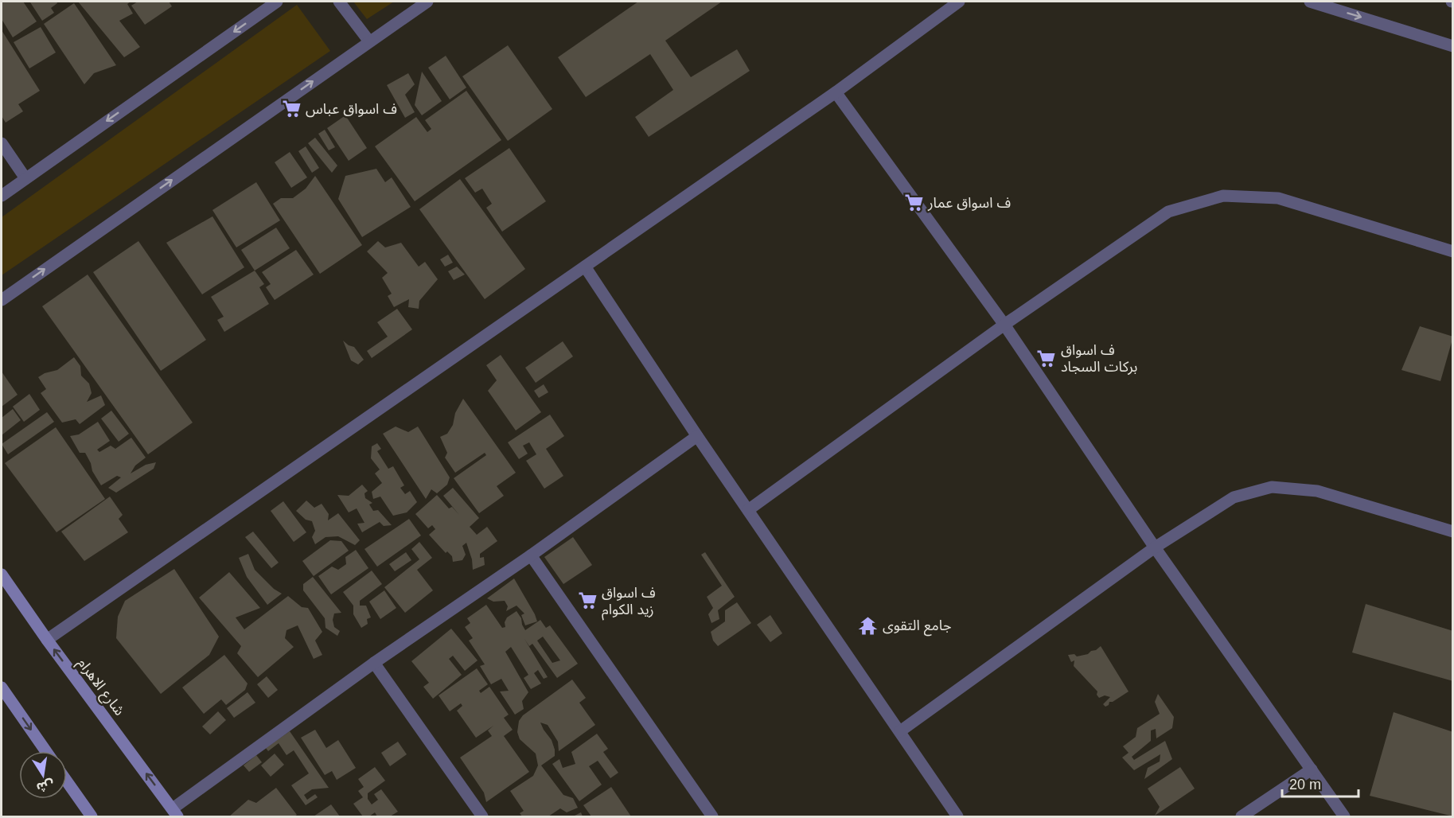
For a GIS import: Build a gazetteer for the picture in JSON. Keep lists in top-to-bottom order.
{
  "streets": {
    "main road": ["شارع الاهرام"]
  },
  "places": {
    "supermarket": [
      "ف اسواق عباس",
      "ف اسواق عمار",
      "ف اسواق بركات السجاد",
      "ف اسواق زيد الكوام"
    ],
    "temple": ["جامع التقوى"]
  },
  "scale_bar": "20 m",
  "north": "bottom"
}
